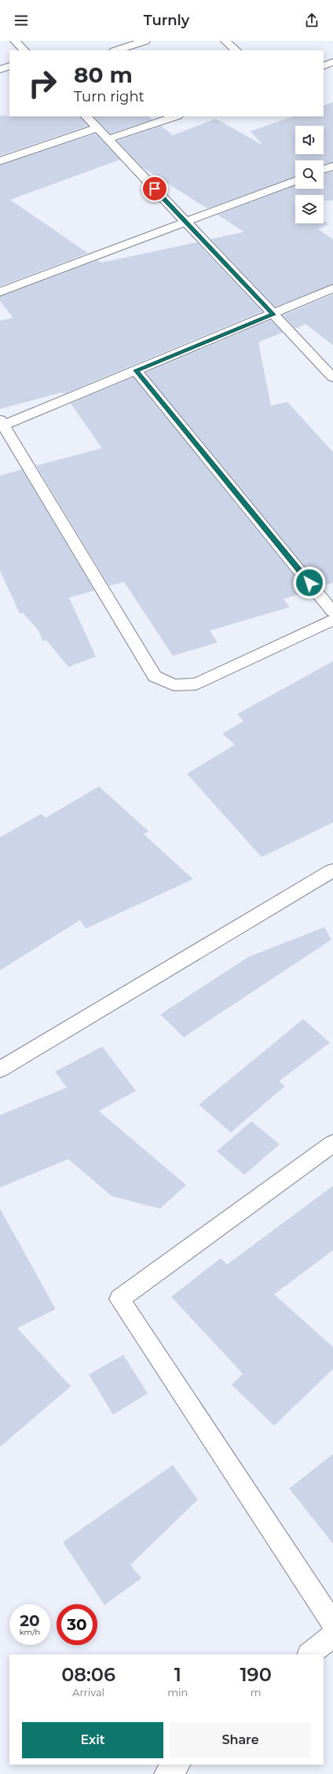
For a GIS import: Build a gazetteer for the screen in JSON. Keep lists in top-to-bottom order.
{
  "page": {
    "header": "Turnly",
    "turn": ["80 m", "Turn right"],
    "speed": "20 km/h",
    "limit": "30",
    "eta": [
      "08:06",
      "Arrival",
      "1",
      "min",
      "190",
      "m"
    ],
    "buttons": ["Exit", "Share"]
  }
}
